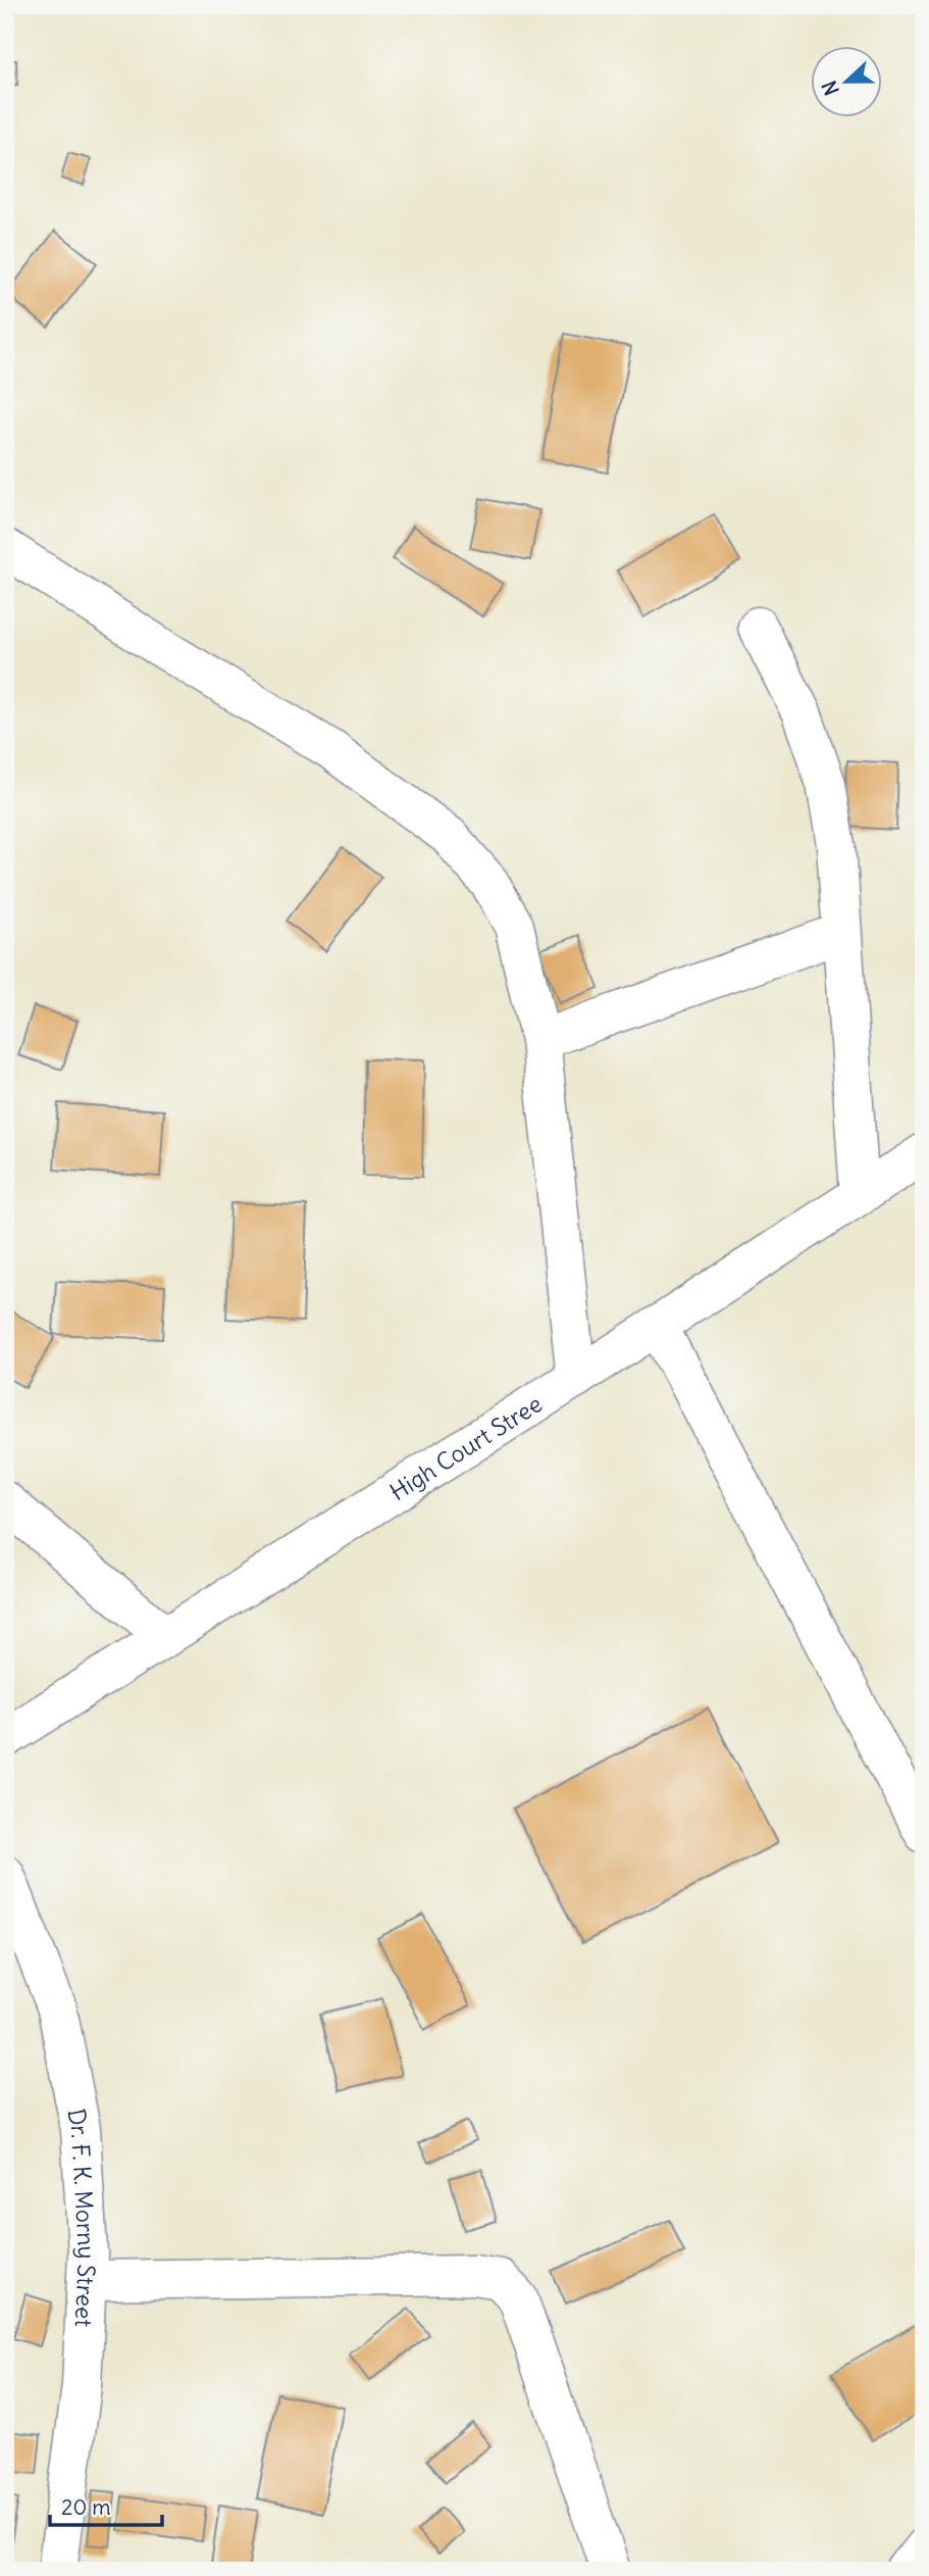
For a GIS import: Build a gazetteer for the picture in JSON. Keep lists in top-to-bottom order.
{
  "streets": {
    "street": ["High Court Stree", "Dr. F. K. Morny Street"]
  },
  "scale_bar": "20 m",
  "north": "left"
}
